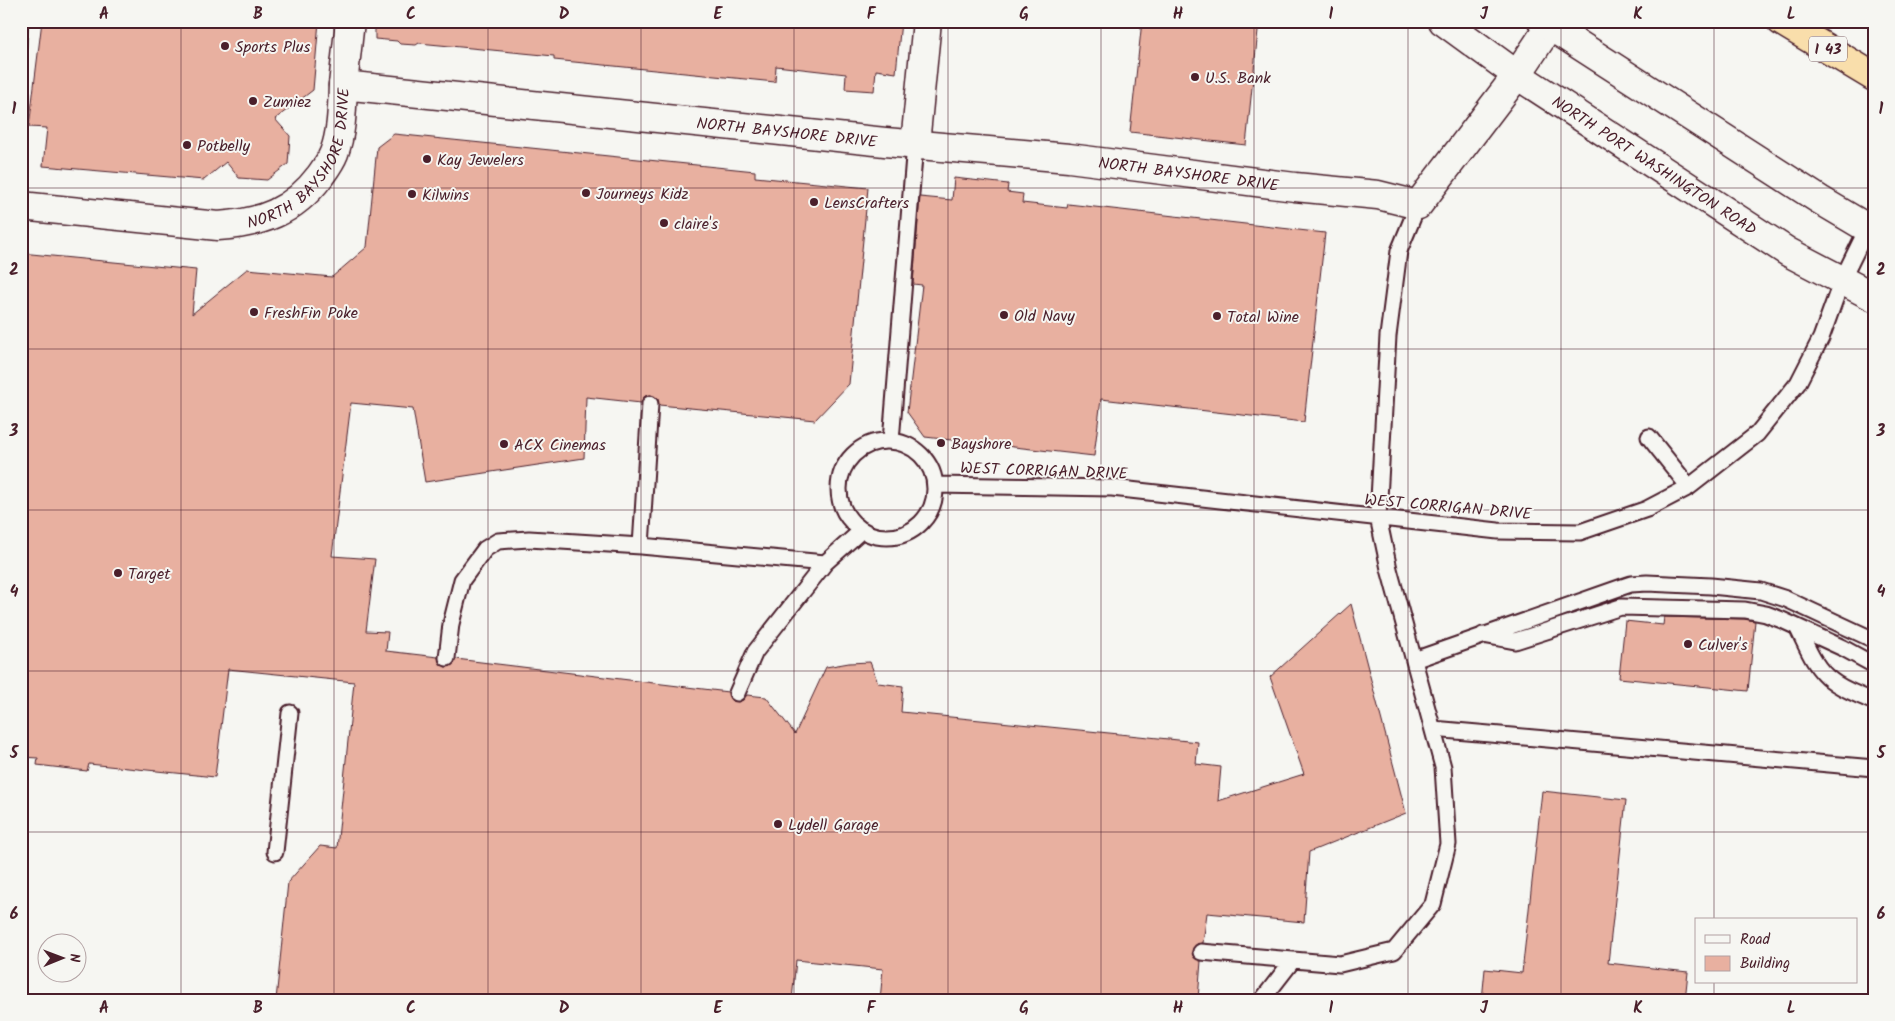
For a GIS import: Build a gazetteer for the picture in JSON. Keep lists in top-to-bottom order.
{
  "streets": {
    "highway": ["I 43"],
    "street": ["NORTH BAYSHORE DRIVE", "NORTH PORT WASHINGTON ROAD"],
    "lane": ["WEST CORRIGAN DRIVE"]
  },
  "crossings": [
    ["NORTH PORT WASHINGTON ROAD", "WEST CORRIGAN DRIVE"]
  ],
  "places": [
    "Sports Plus",
    "U.S. Bank",
    "Zumiez",
    "Potbelly",
    "Kay Jewelers",
    "Journeys Kidz",
    "Kilwins",
    "LensCrafters",
    "claire's",
    "FreshFin Poke",
    "Old Navy",
    "Total Wine",
    "Bayshore",
    "ACX Cinemas",
    "Target",
    "Culver's",
    "Lydell Garage"
  ],
  "legend": ["Road", "Building"],
  "north": "right",
  "grid": {
    "columns": [
      "A",
      "B",
      "C",
      "D",
      "E",
      "F",
      "G",
      "H",
      "I",
      "J",
      "K",
      "L"
    ],
    "rows": [
      "1",
      "2",
      "3",
      "4",
      "5",
      "6"
    ]
  }
}
